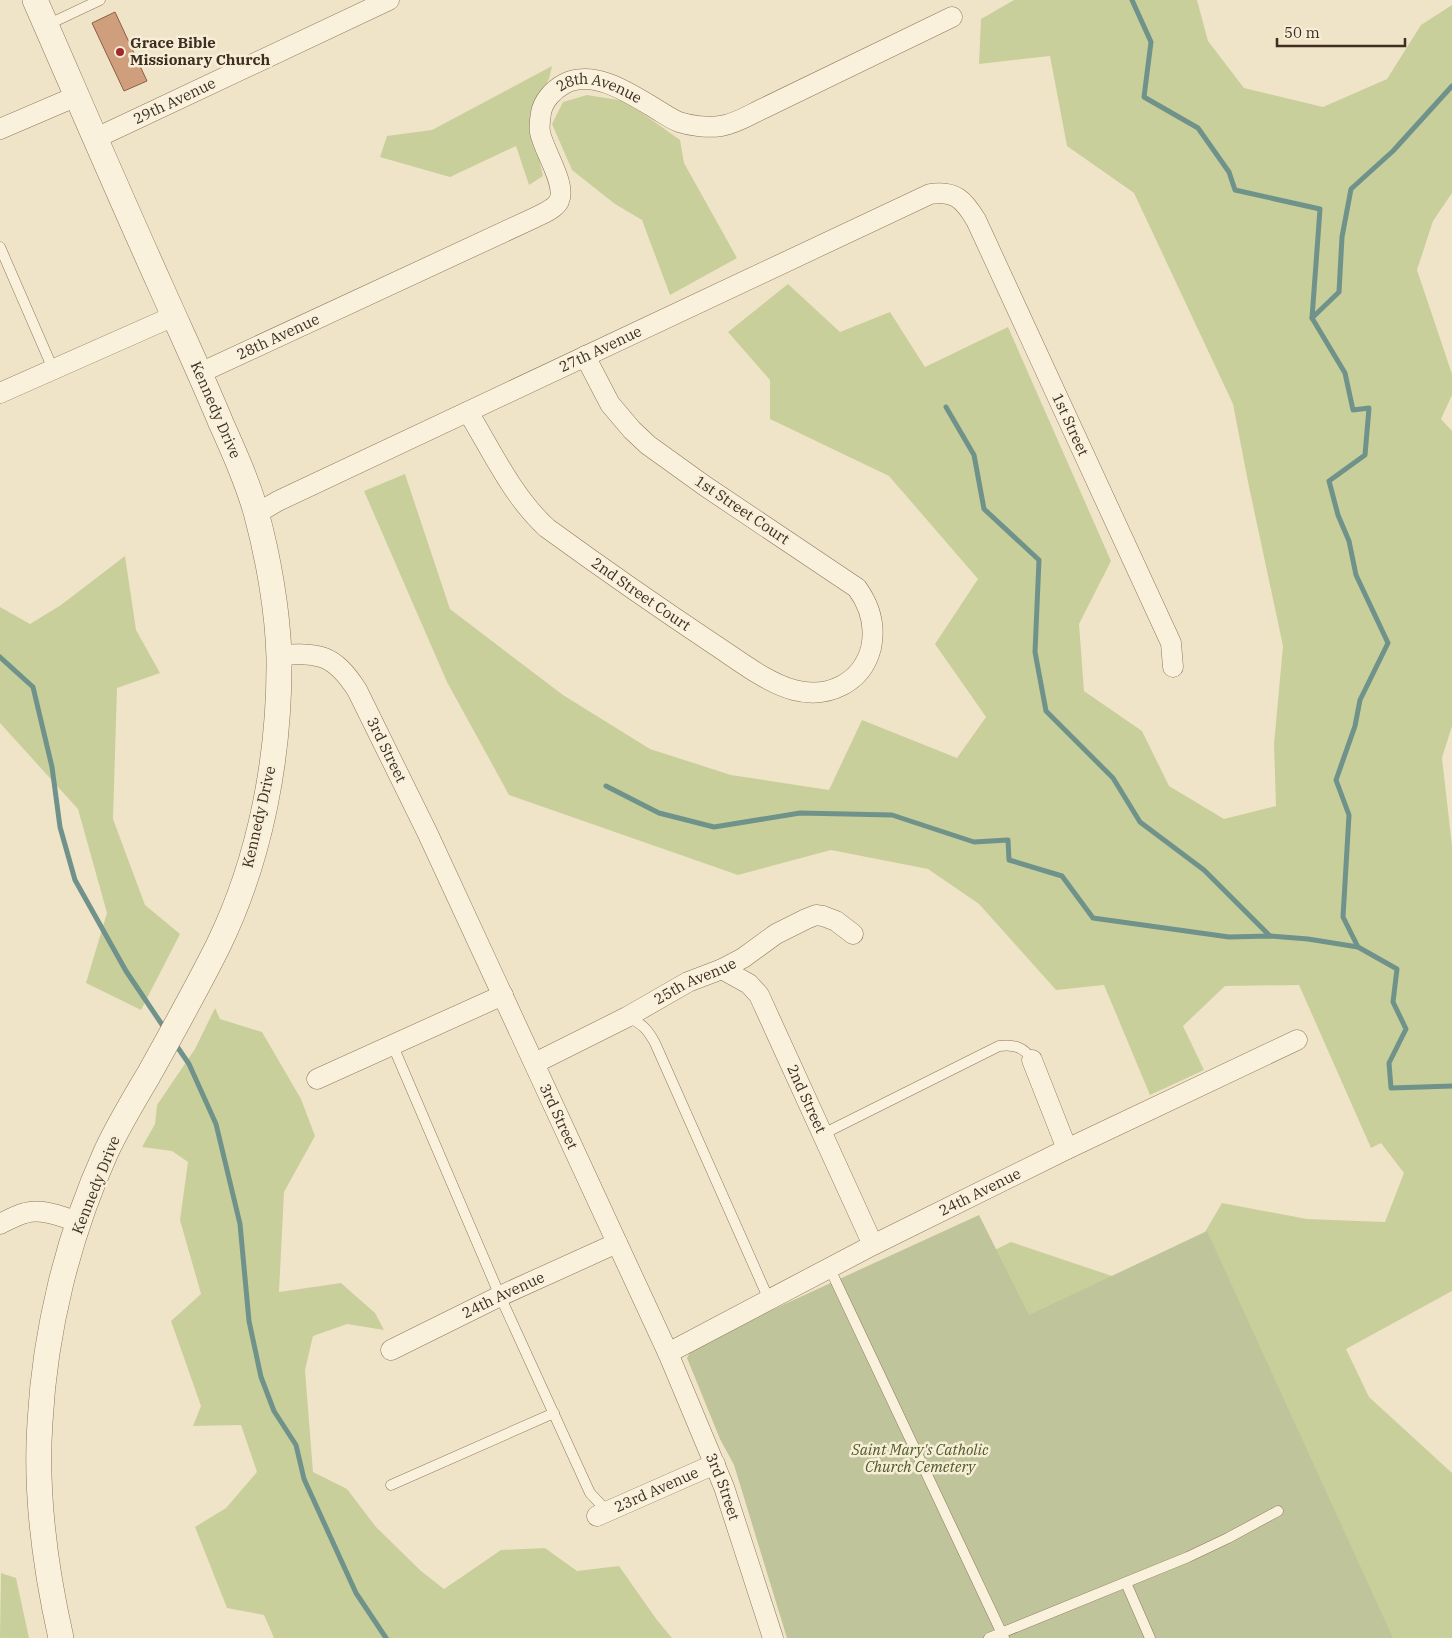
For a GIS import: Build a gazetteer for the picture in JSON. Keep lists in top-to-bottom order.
{
  "streets": {
    "street": [
      "28th Avenue",
      "29th Avenue",
      "27th Avenue",
      "Kennedy Drive",
      "1st Street",
      "1st Street Court",
      "2nd Street Court",
      "3rd Street",
      "25th Avenue",
      "2nd Street",
      "24th Avenue",
      "23rd Avenue"
    ]
  },
  "crossings": [
    ["28th Avenue", "Kennedy Drive"],
    ["29th Avenue", "Kennedy Drive"],
    ["27th Avenue", "Kennedy Drive"],
    ["27th Avenue", "1st Street"],
    ["27th Avenue", "1st Street Court"],
    ["27th Avenue", "2nd Street Court"],
    ["Kennedy Drive", "3rd Street"],
    ["1st Street Court", "2nd Street Court"],
    ["3rd Street", "25th Avenue"],
    ["3rd Street", "24th Avenue"],
    ["3rd Street", "23rd Avenue"],
    ["25th Avenue", "2nd Street"],
    ["2nd Street", "24th Avenue"]
  ],
  "parks": ["Saint Mary's Catholic Church Cemetery"],
  "places": ["Grace Bible Missionary Church"],
  "scale_bar": "50 m"
}
